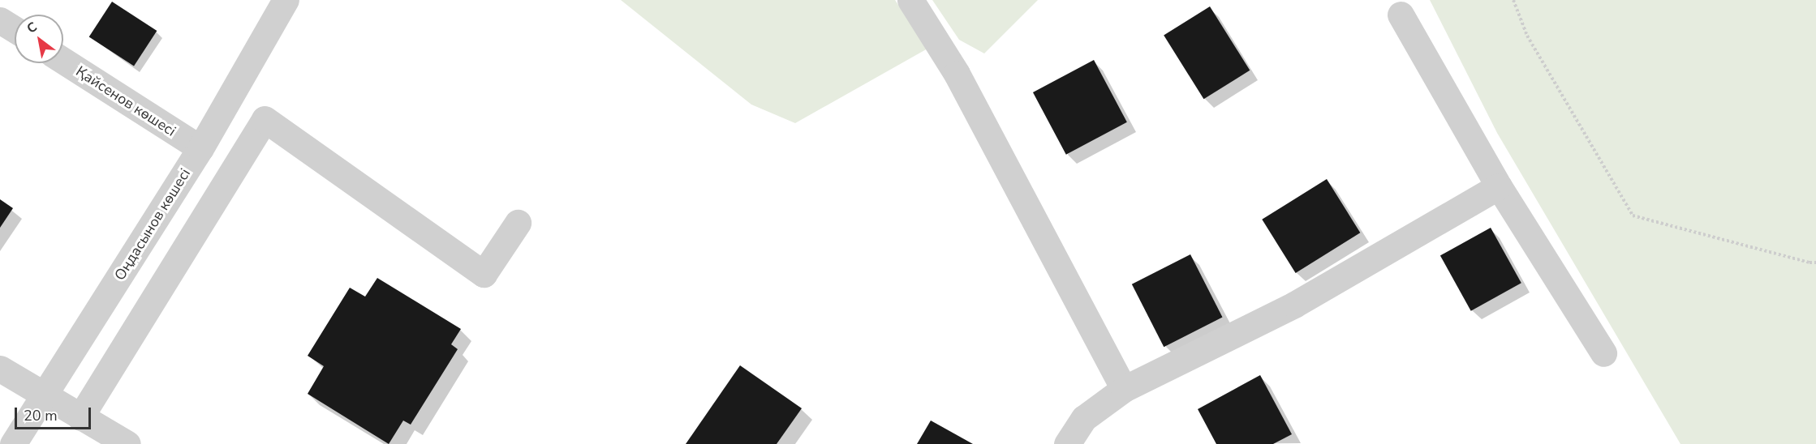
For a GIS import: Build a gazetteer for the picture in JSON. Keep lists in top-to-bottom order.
{
  "streets": {
    "street": ["Қайсенов көшесі", "Оңдасынов көшесі"]
  },
  "crossings": [
    ["Қайсенов көшесі", "Оңдасынов көшесі"]
  ],
  "scale_bar": "20 m",
  "north": "top left"
}
